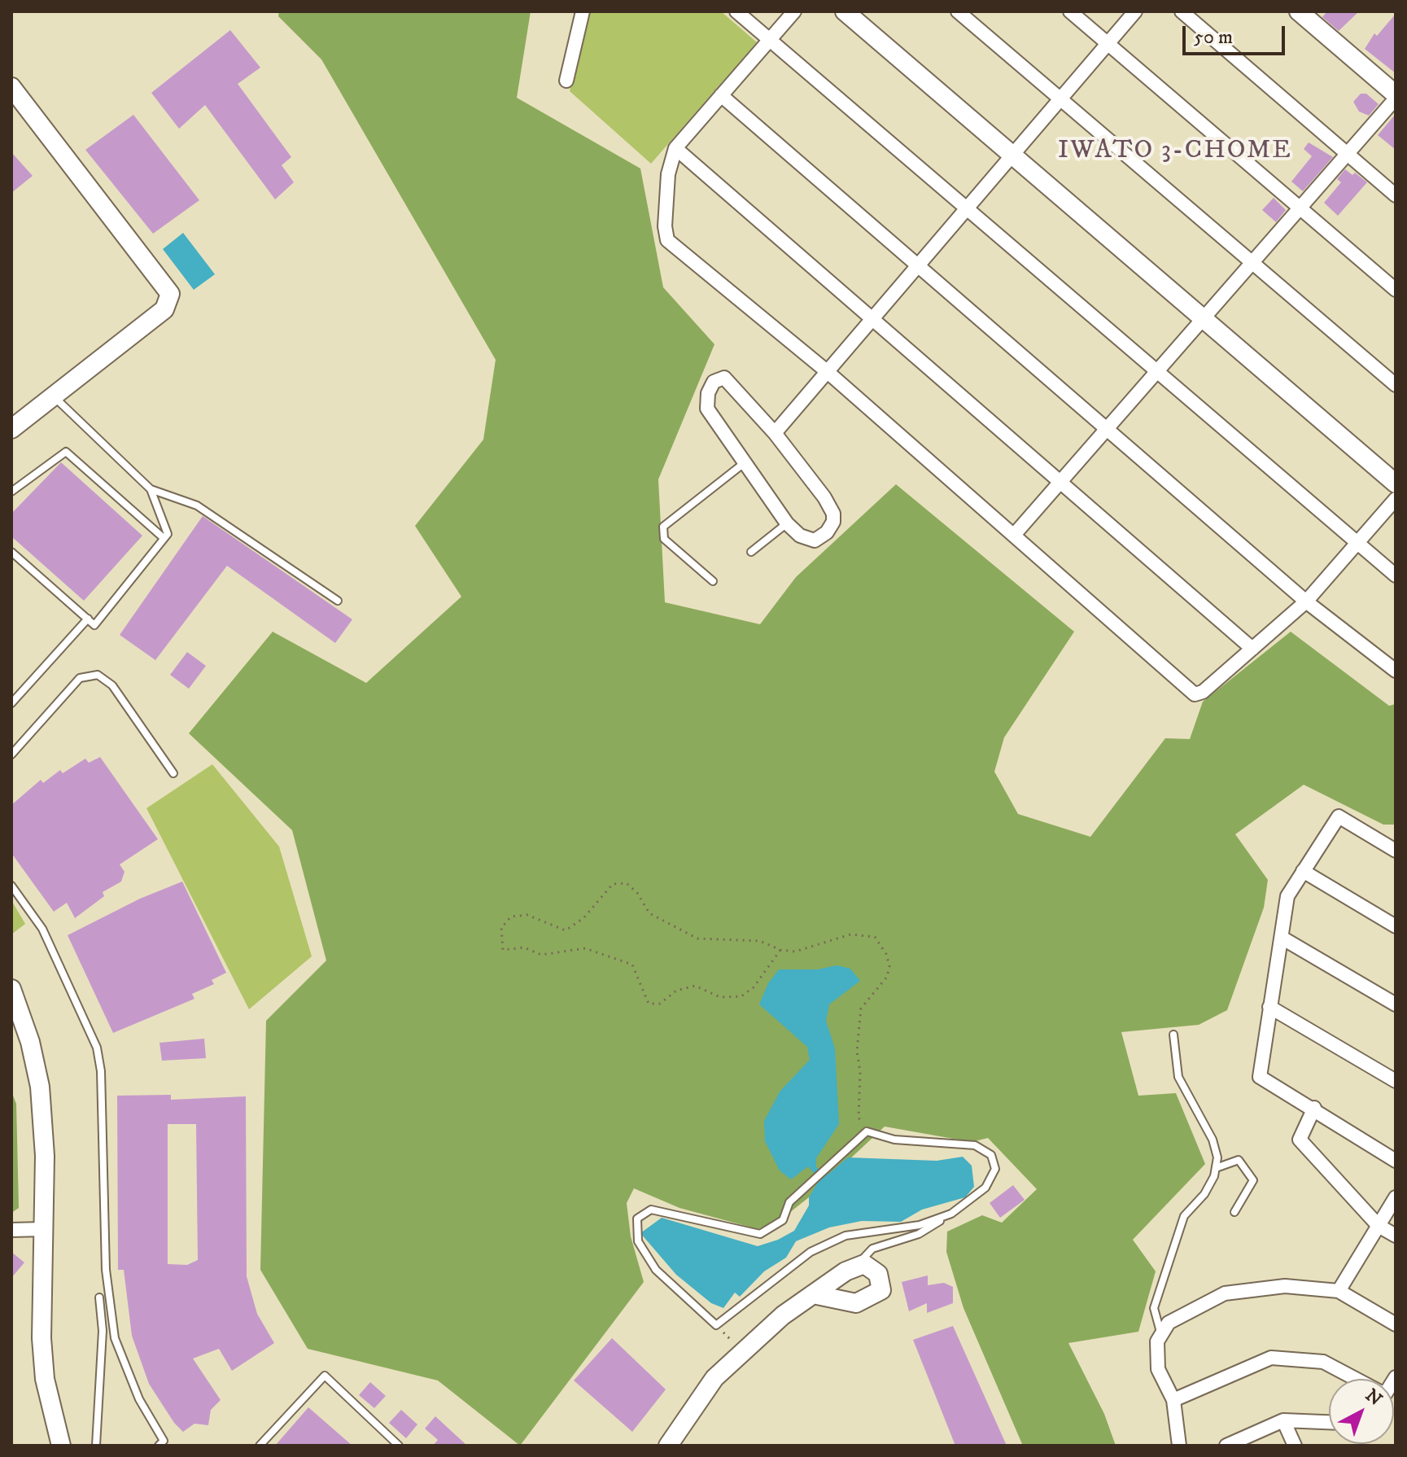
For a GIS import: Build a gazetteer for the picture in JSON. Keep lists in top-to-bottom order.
{
  "districts": ["IWATO 3-CHOME"],
  "scale_bar": "50 m",
  "north": "top right"
}
